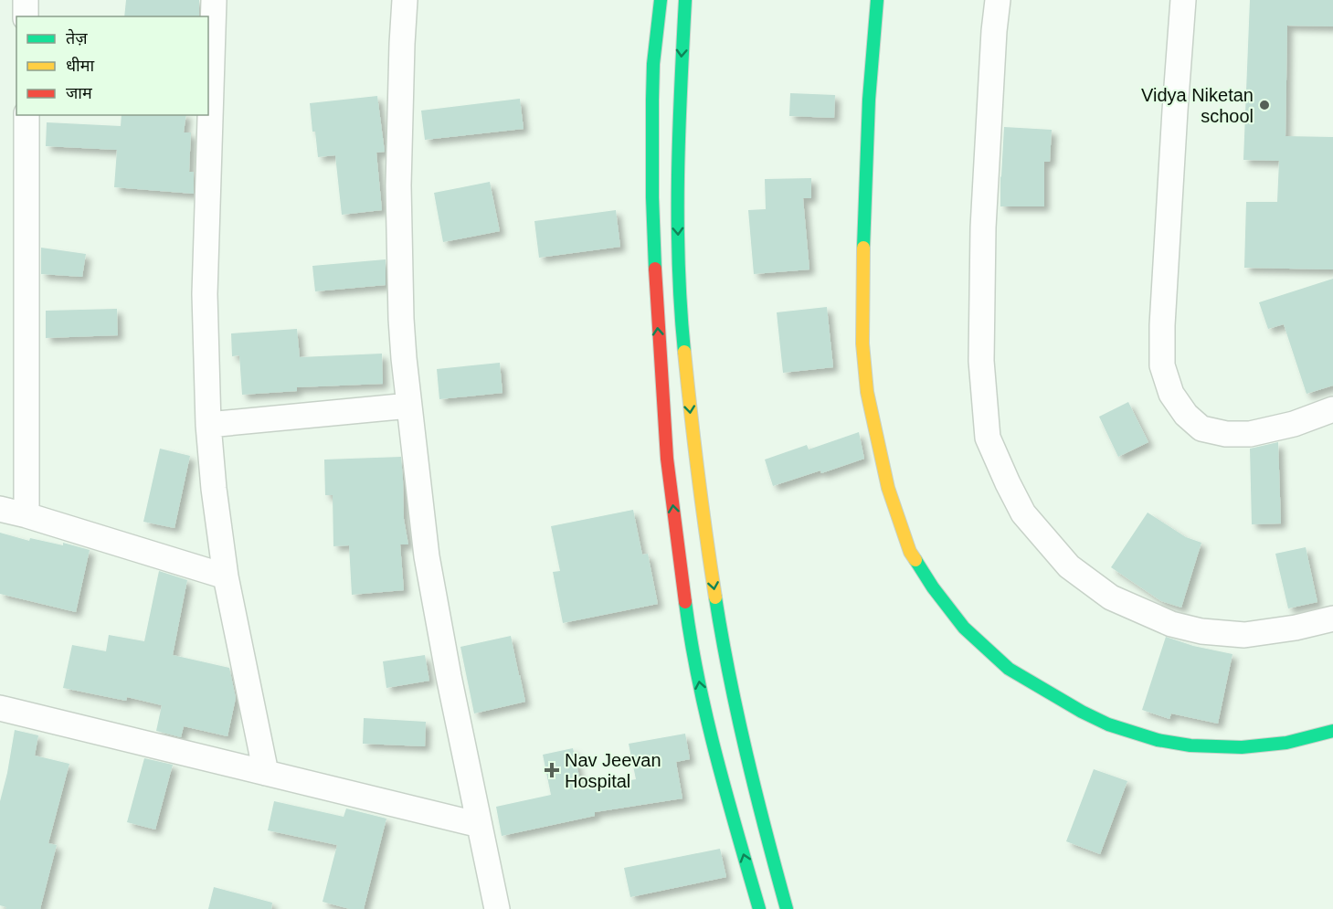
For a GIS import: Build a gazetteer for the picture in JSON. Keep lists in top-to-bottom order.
{
  "places": {
    "other": ["Vidya Niketan school"],
    "health": ["Nav Jeevan Hospital"]
  },
  "legend": ["तेज़", "धीमा", "जाम"]
}
